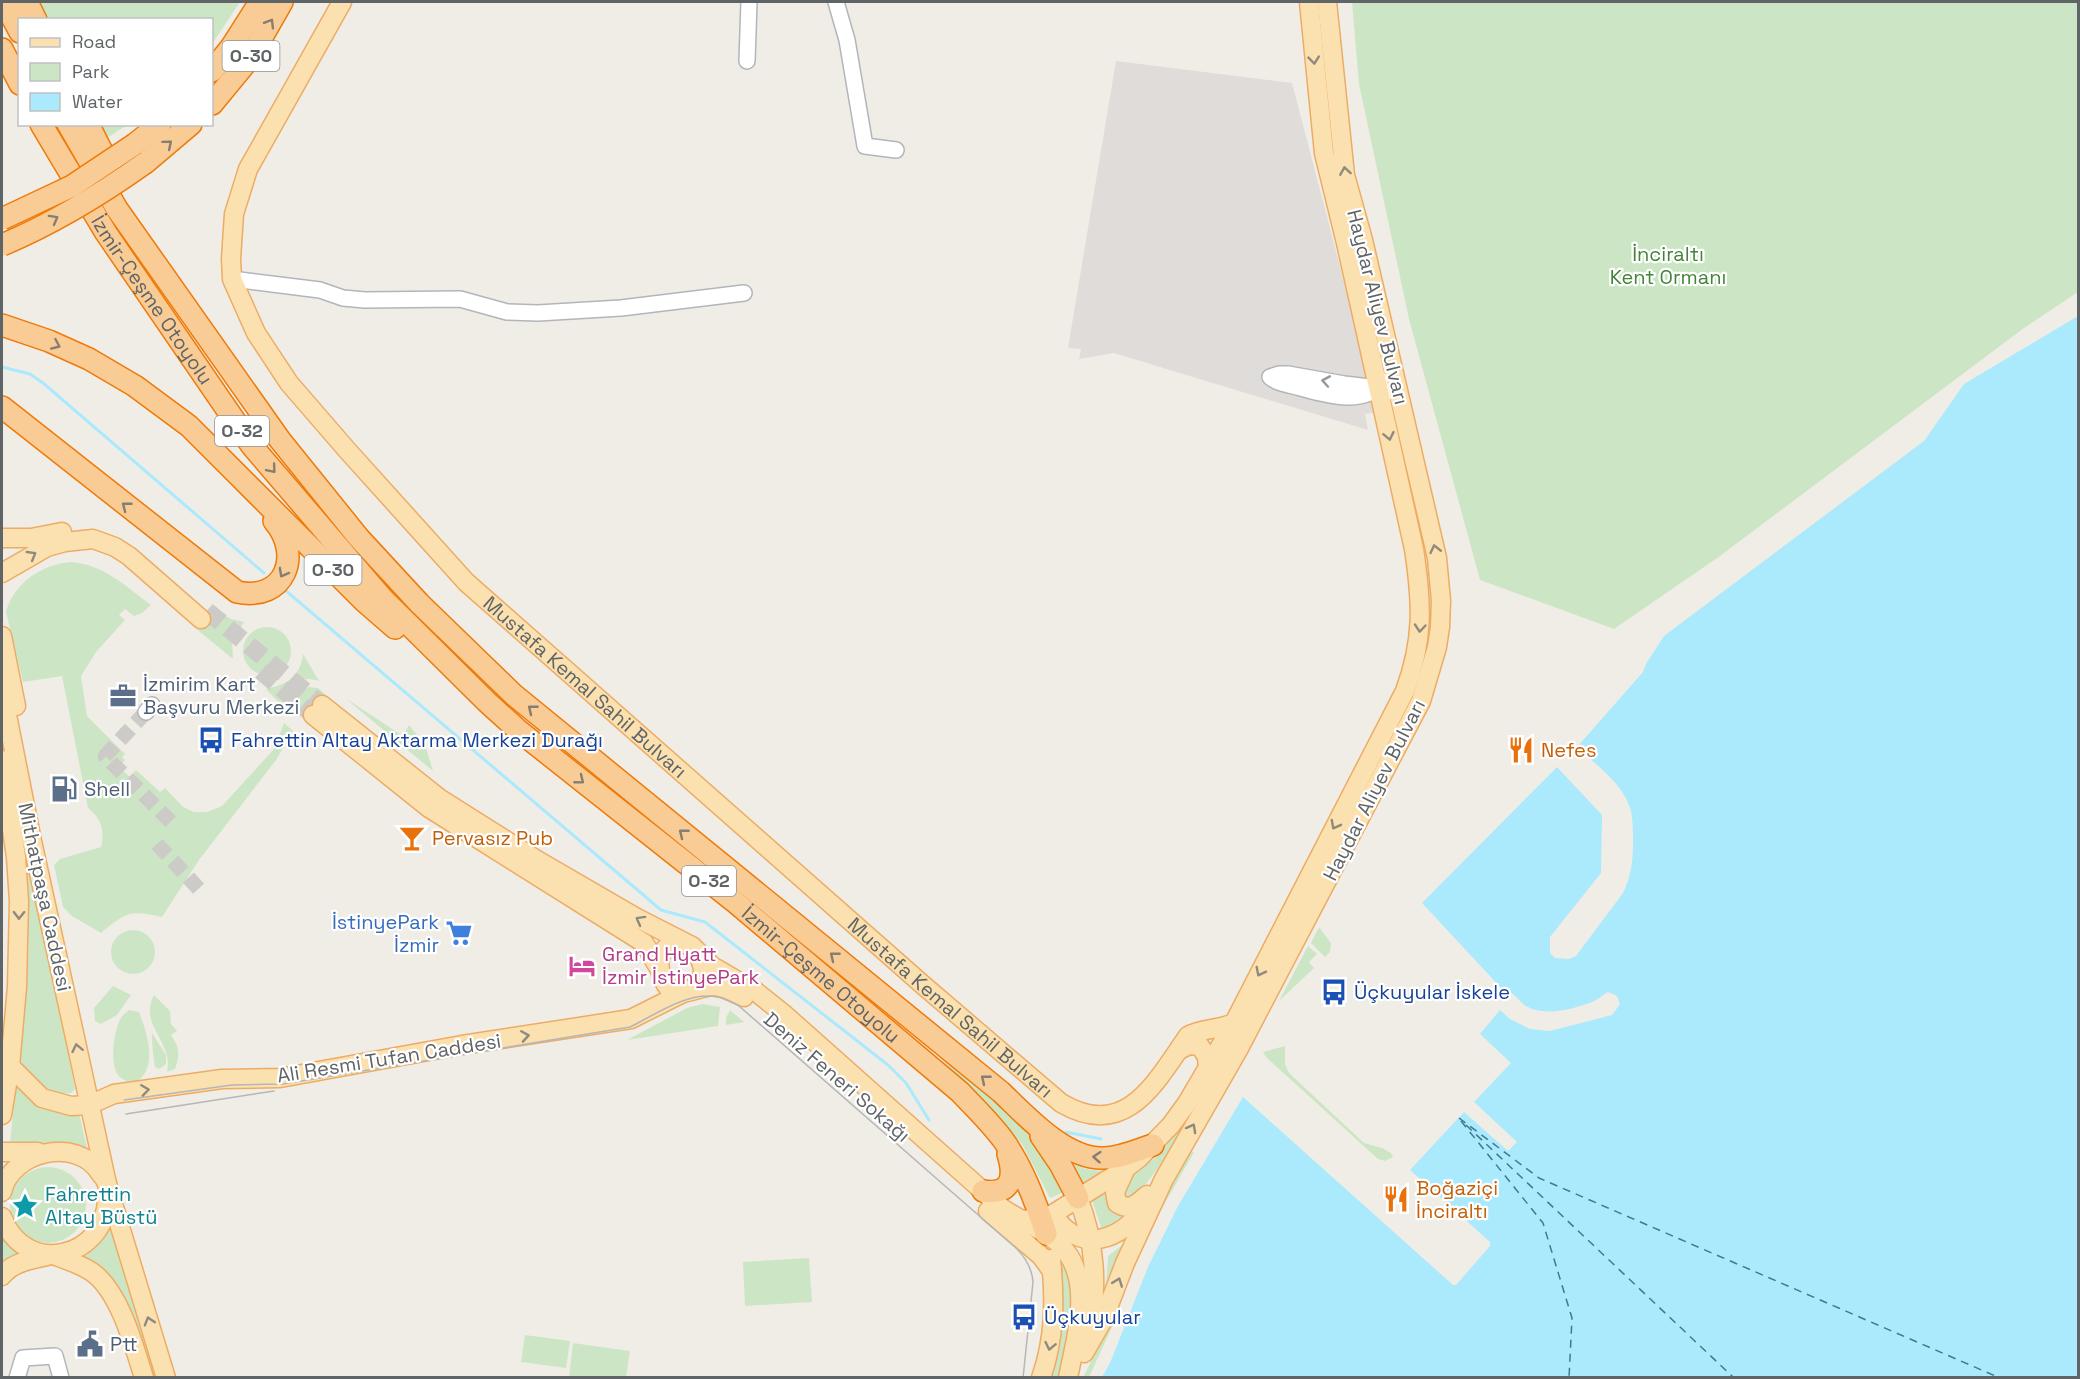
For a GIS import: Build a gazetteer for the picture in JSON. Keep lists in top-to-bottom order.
{
  "streets": {
    "highway": [
      "O-30",
      "İzmir-Çeşme Otoyolu",
      "O-32",
      "Mustafa Kemal Sahil Bulvarı"
    ],
    "main road": [
      "Haydar Aliyev Bulvarı",
      "Mithatpaşa Caddesi",
      "Ali Resmi Tufan Caddesi",
      "Deniz Feneri Sokağı"
    ]
  },
  "crossings": [
    ["O-30", "İzmir-Çeşme Otoyolu"],
    ["İzmir-Çeşme Otoyolu", "Haydar Aliyev Bulvarı"],
    ["İzmir-Çeşme Otoyolu", "Mustafa Kemal Sahil Bulvarı"],
    ["Haydar Aliyev Bulvarı", "Mustafa Kemal Sahil Bulvarı"],
    ["Mithatpaşa Caddesi", "Ali Resmi Tufan Caddesi"],
    ["Ali Resmi Tufan Caddesi", "Deniz Feneri Sokağı"]
  ],
  "one_way": ["Ali Resmi Tufan Caddesi"],
  "parks": ["İnciraltı Kent Ormanı"],
  "places": {
    "office": ["İzmirim Kart Başvuru Merkezi"],
    "bus stop": ["Fahrettin Altay Aktarma Merkezi Durağı", "Üçkuyular İskele", "Üçkuyular"],
    "restaurant": ["Nefes", "Boğaziçi İnciraltı"],
    "fuel station": ["Shell"],
    "bar": ["Pervasız Pub"],
    "supermarket": ["İstinyePark İzmir"],
    "hotel": ["Grand Hyatt İzmir İstinyePark"],
    "place": ["Fahrettin Altay Büstü"],
    "public building": ["Ptt"]
  },
  "legend": ["Road", "Park", "Water"]
}
